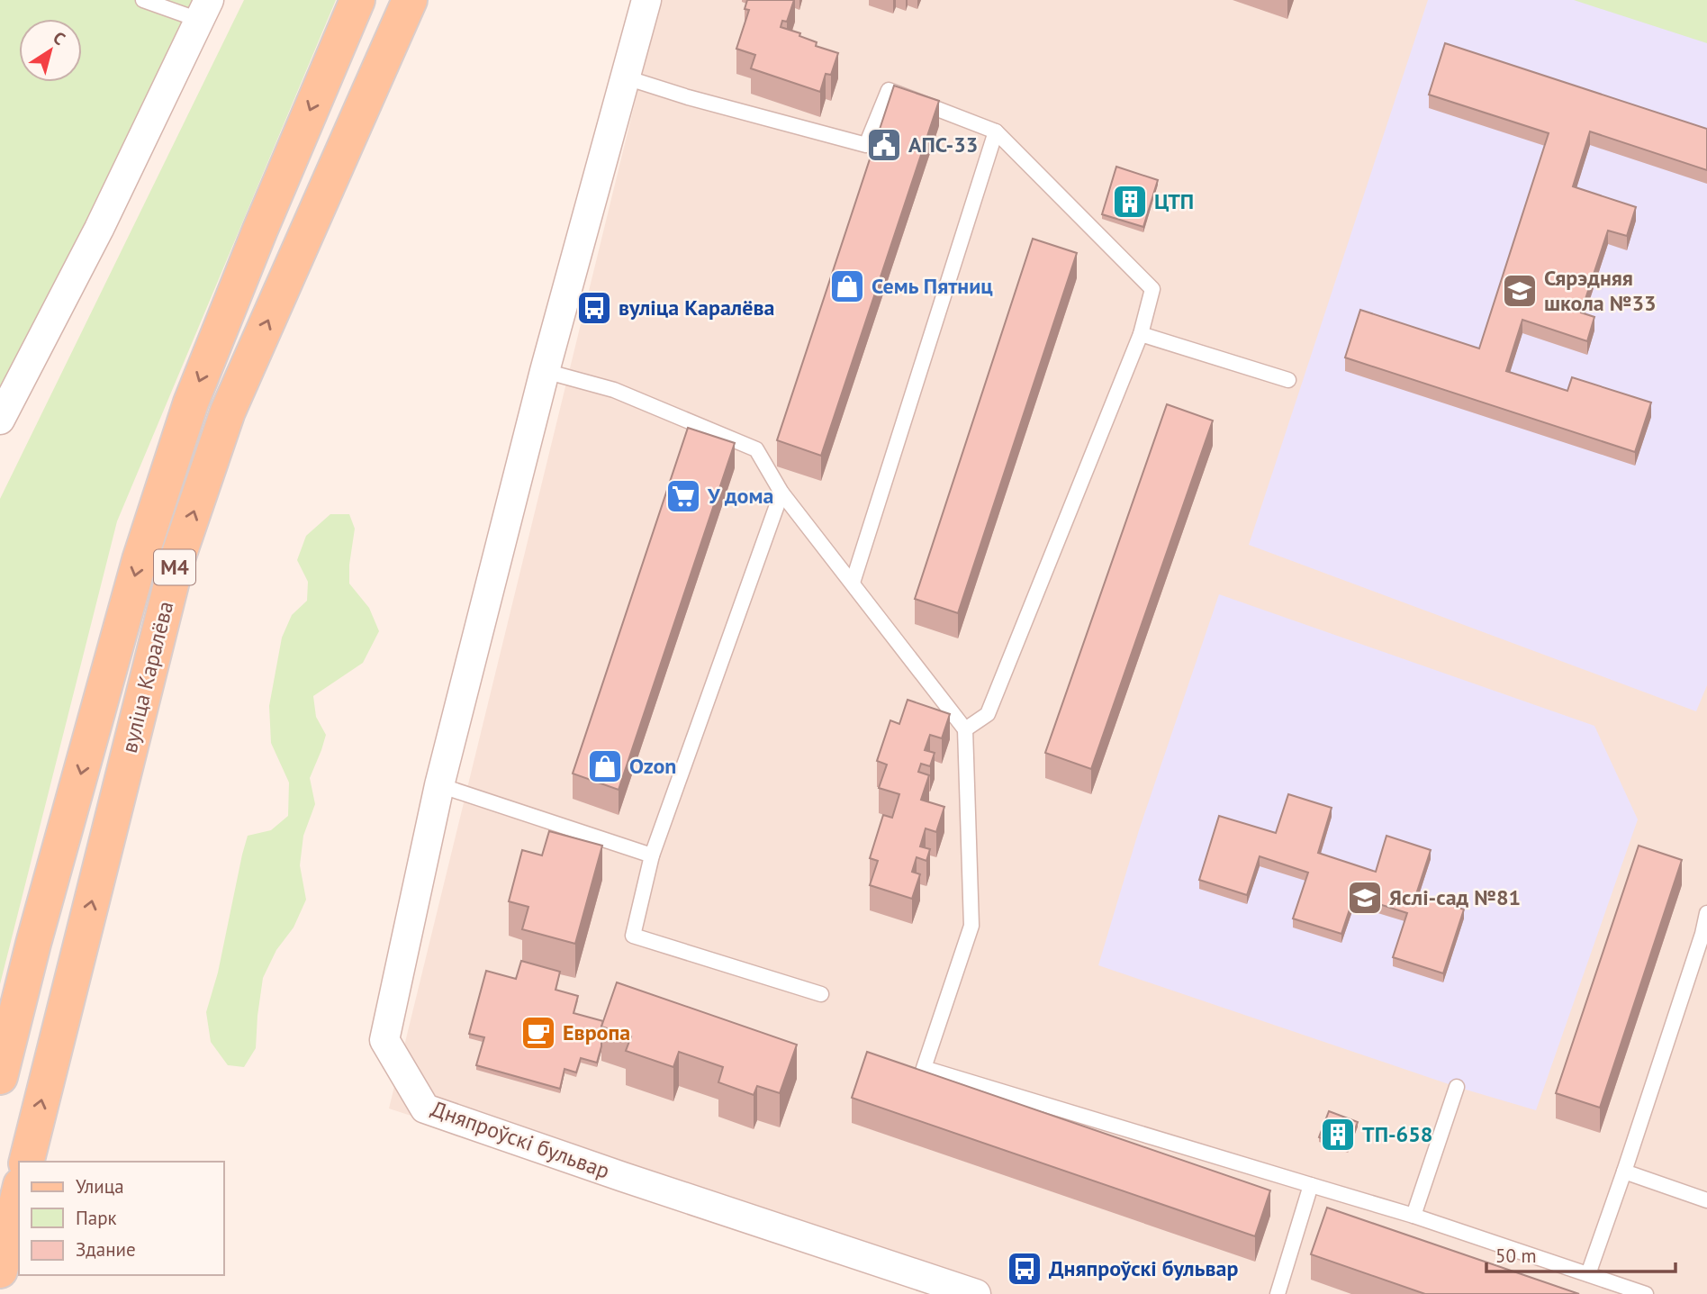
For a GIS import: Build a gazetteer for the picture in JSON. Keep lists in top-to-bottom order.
{
  "streets": {
    "main road": ["М4", "вуліца Каралёва"],
    "street": ["Дняпроўскі бульвар"]
  },
  "places": {
    "public building": ["АПС-33"],
    "building": ["ЦТП", "ТП-658"],
    "shop": ["Семь Пятниц", "Ozon"],
    "school or university": ["Сярэдняя школа №33", "Яслі-сад №81"],
    "bus stop": ["вуліца Каралёва", "Дняпроўскі бульвар"],
    "supermarket": ["У дома"],
    "cafe": ["Европа"]
  },
  "legend": ["Улица", "Парк", "Здание"],
  "scale_bar": "50 m",
  "north": "top right"
}
